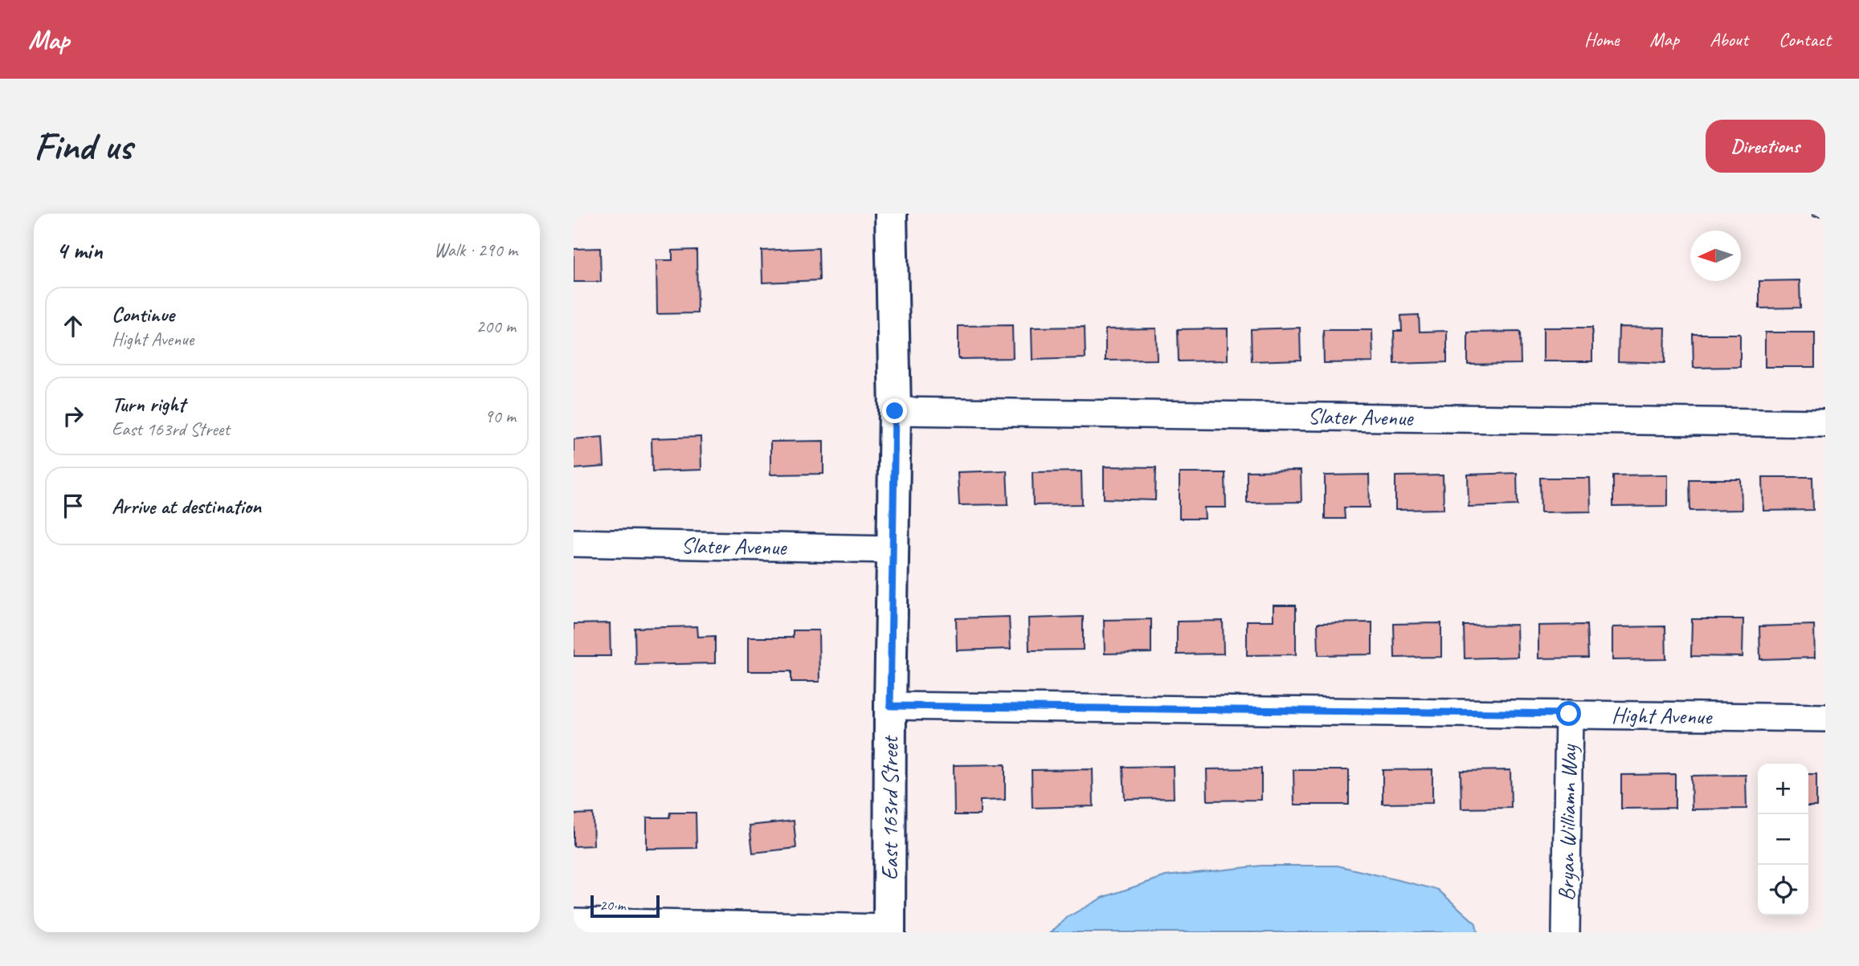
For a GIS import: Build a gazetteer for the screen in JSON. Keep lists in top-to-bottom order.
{
  "streets": {
    "street": [
      "Slater Avenue",
      "Hight Avenue",
      "East 163rd Street",
      "Bryan Williamn Way"
    ]
  },
  "crossings": [
    ["Slater Avenue", "East 163rd Street"],
    ["Hight Avenue", "East 163rd Street"],
    ["Hight Avenue", "Bryan Williamn Way"]
  ],
  "scale_bar": "20 m",
  "north": "left",
  "page": {
    "header": "Map",
    "nav": [
      "Home",
      "Map",
      "About",
      "Contact"
    ],
    "buttons": "Directions",
    "title": "Find us",
    "heading": ["4 min", "Walk · 290 m"],
    "list": [
      ["Continue", "Hight Avenue", "200 m"],
      ["Turn right", "East 163rd Street", "90 m"],
      "Arrive at destination"
    ],
    "map_buttons": ["+", "−"],
    "scale": "20 m"
  }
}
